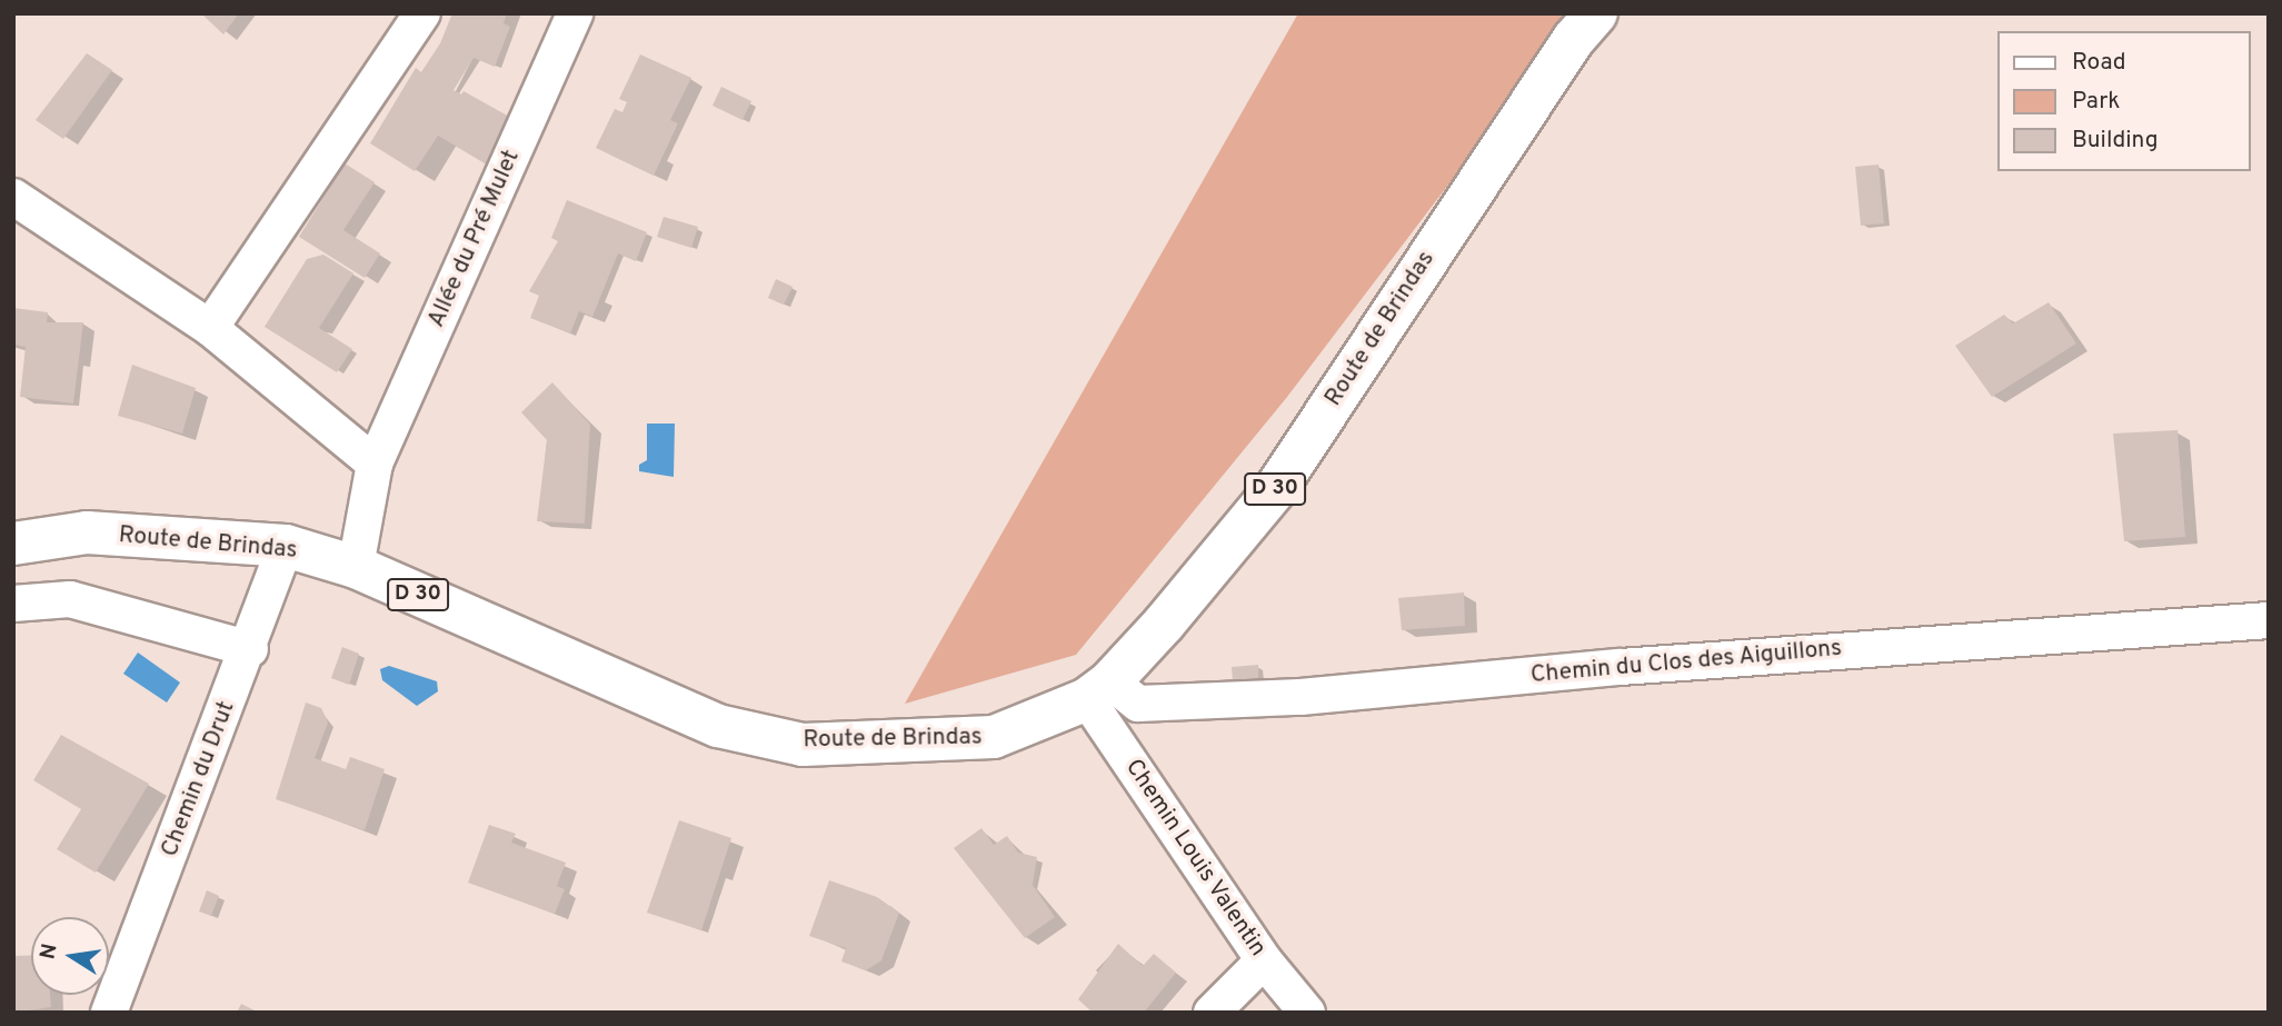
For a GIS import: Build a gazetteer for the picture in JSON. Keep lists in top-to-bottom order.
{
  "streets": {
    "main road": ["Route de Brindas", "D 30"],
    "street": [
      "Allée du Pré Mulet",
      "Chemin du Clos des Aiguillons",
      "Chemin du Drut",
      "Chemin Louis Valentin"
    ]
  },
  "crossings": [
    ["Allée du Pré Mulet", "Route de Brindas"],
    ["Route de Brindas", "Chemin du Clos des Aiguillons"],
    ["Route de Brindas", "Chemin du Drut"],
    ["Route de Brindas", "Chemin Louis Valentin"],
    ["Chemin du Clos des Aiguillons", "Chemin Louis Valentin"]
  ],
  "legend": ["Road", "Park", "Building"],
  "north": "left"
}
